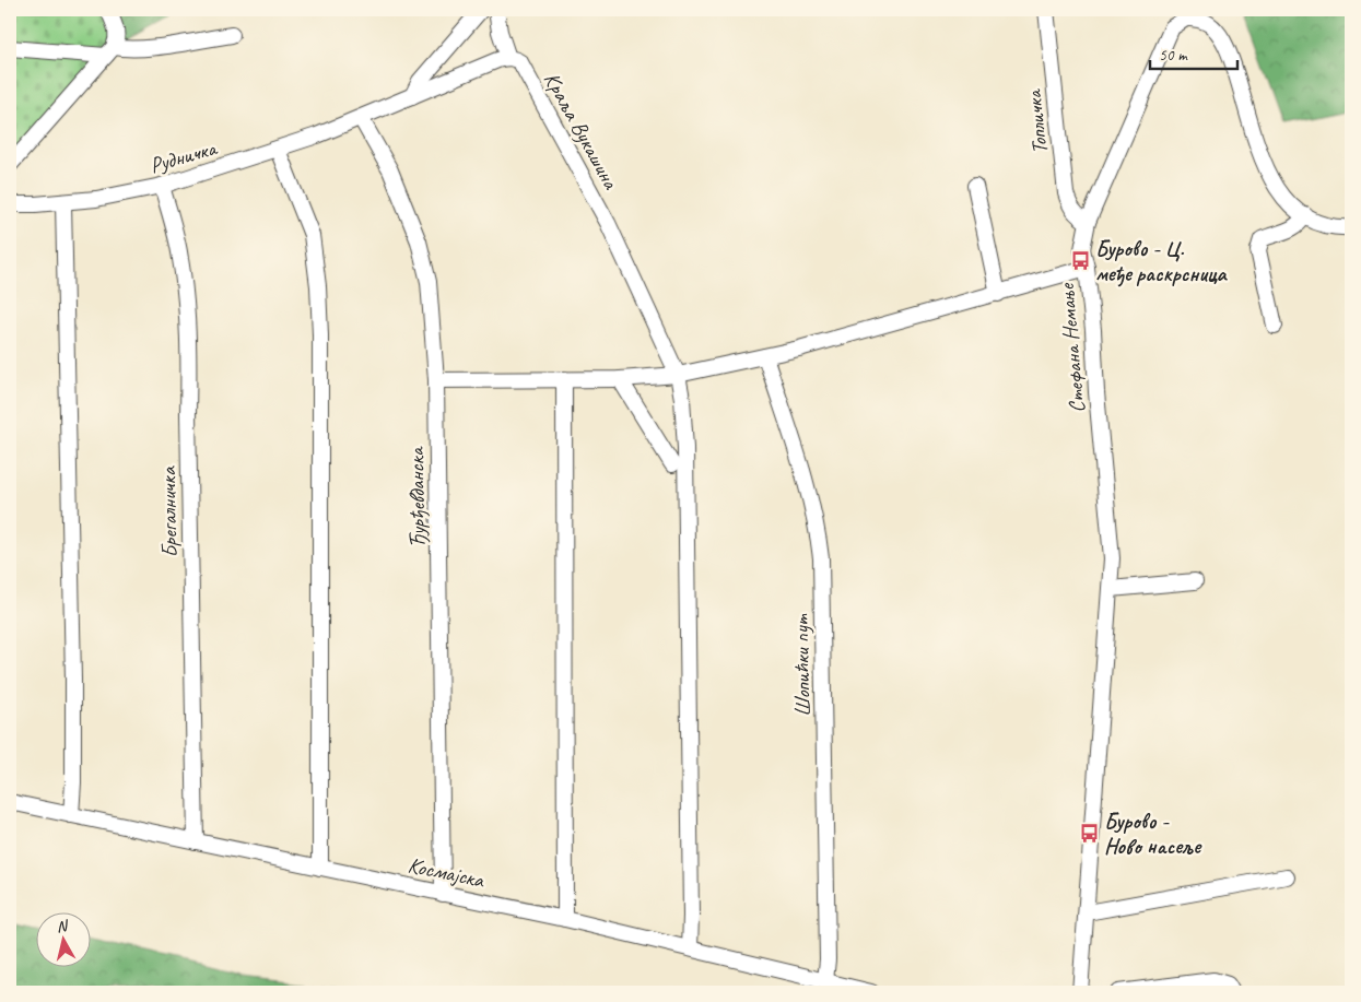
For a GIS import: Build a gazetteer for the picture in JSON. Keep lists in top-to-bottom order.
{
  "streets": {
    "street": [
      "Топличка",
      "Краља Вукашина",
      "Рудничка",
      "Стефана Немање",
      "Ђурђевданска",
      "Брегалничка",
      "Шопићки пут",
      "Космајска"
    ]
  },
  "crossings": [
    ["Топличка", "Стефана Немање"],
    ["Краља Вукашина", "Космајска"],
    ["Рудничка", "Ђурђевданска"],
    ["Рудничка", "Брегалничка"],
    ["Ђурђевданска", "Космајска"],
    ["Брегалничка", "Космајска"],
    ["Шопићки пут", "Космајска"]
  ],
  "places": {
    "bus stop": ["Бурово - Ц. међе раскрсница", "Бурово - Ново насеље"]
  },
  "scale_bar": "50 m",
  "north": "top"
}
